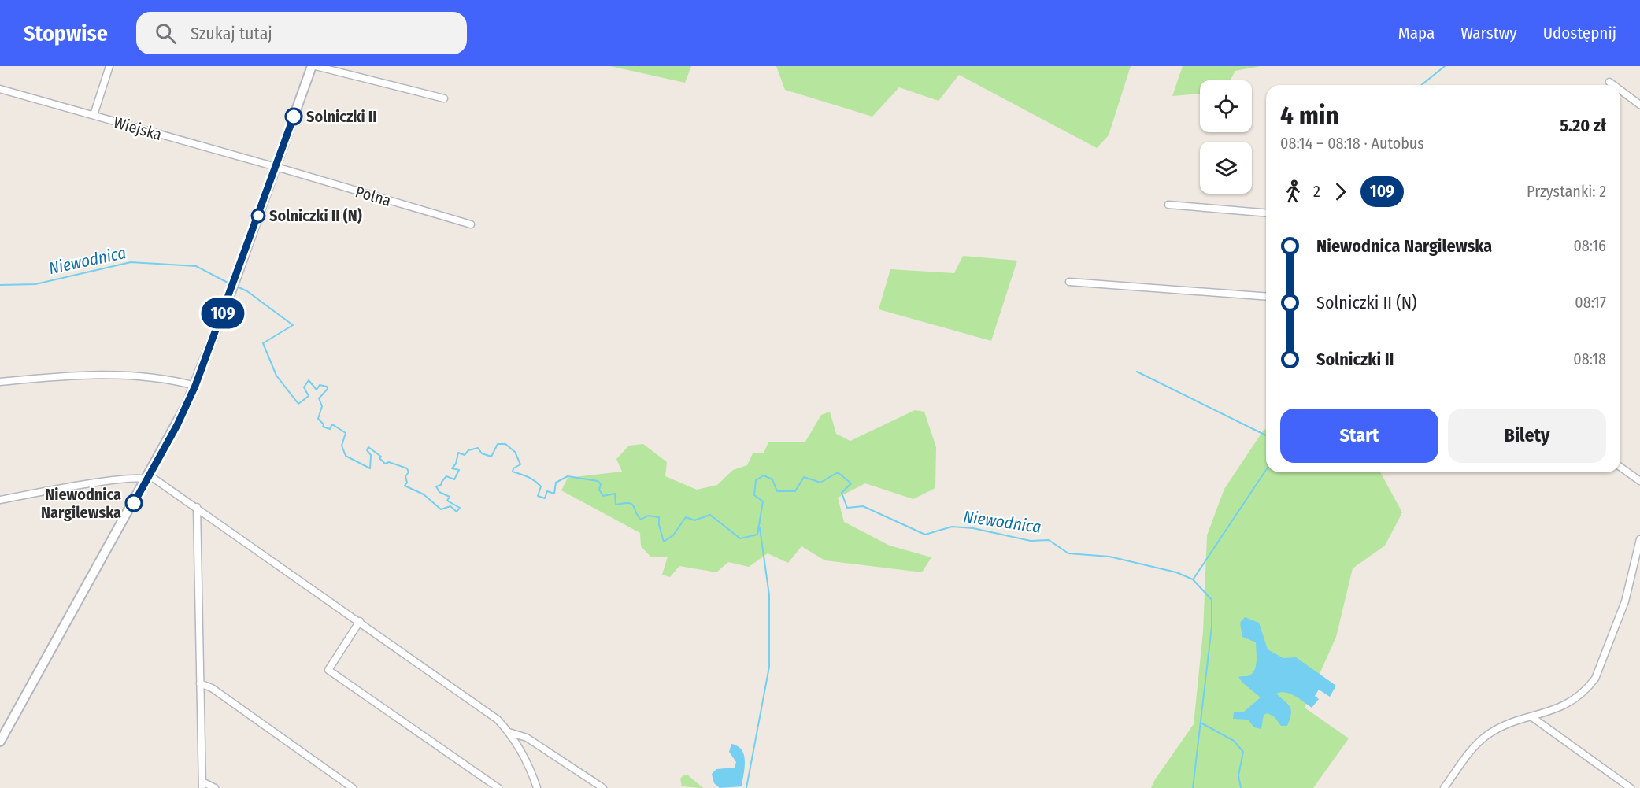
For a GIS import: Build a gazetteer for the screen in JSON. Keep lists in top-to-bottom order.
{
  "streets": {
    "street": ["Wiejska", "Polna"]
  },
  "crossings": [
    ["Wiejska", "Polna"]
  ],
  "water": ["Niewodnica"],
  "places": ["Solniczki II", "Solniczki II (N)", "Niewodnica Nargilewska"],
  "lines": ["bus line 109"],
  "page": {
    "header": "Stopwise",
    "search": "Szukaj tutaj",
    "nav": ["Mapa", "Warstwy", "Udostępnij"],
    "on_map": "109",
    "heading": ["4 min", "08:14 – 08:18 · Autobus", "5.20 zł"],
    "legs": ["2", "109", "Przystanki: 2"],
    "list": [
      {
        "name": "Niewodnica Nargilewska",
        "value": "08:16"
      },
      {
        "name": "Solniczki II (N)",
        "value": "08:17"
      },
      {
        "name": "Solniczki II",
        "value": "08:18"
      }
    ],
    "buttons": ["Start", "Bilety"]
  }
}
